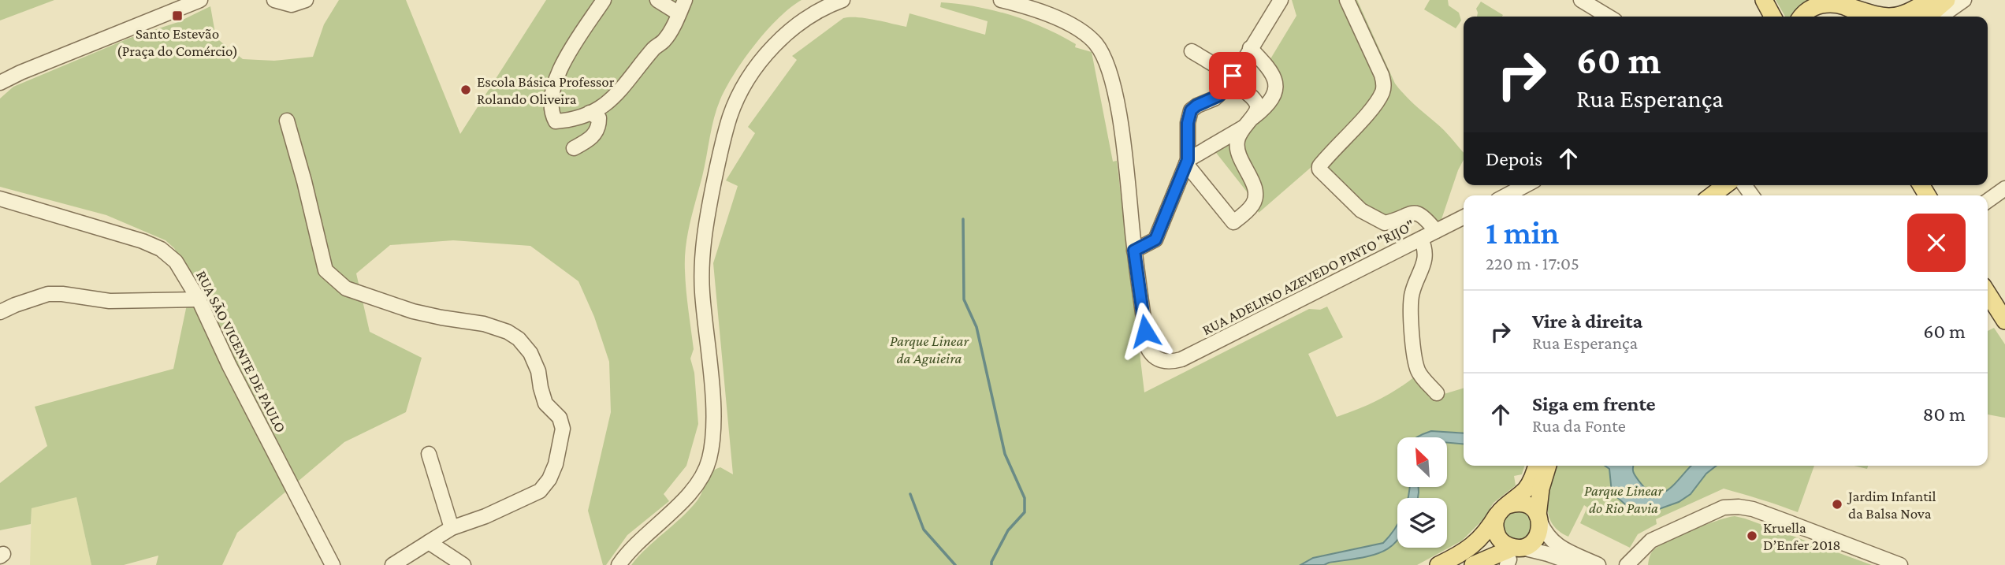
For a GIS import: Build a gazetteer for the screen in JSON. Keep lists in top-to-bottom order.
{
  "streets": {
    "street": ["RUA ADELINO AZEVEDO PINTO \"RIJO\"", "RUA SÃO VICENTE DE PAULO"]
  },
  "parks": ["Parque Linear da Aguieira", "Parque Linear do Rio Pavia"],
  "places": {
    "transit": ["Santo Estevão (Praça do Comércio)"],
    "other": ["Escola Básica Professor Rolando Oliveira", "Jardim Infantil da Balsa Nova", "Kruella D’Enfer 2018"]
  },
  "north": "top left",
  "page": {
    "turn": ["60 m", "Rua Esperança"],
    "then": "Depois",
    "heading": ["1 min", "220 m · 17:05"],
    "list": [
      {
        "name": "Vire à direita",
        "note": "Rua Esperança",
        "value": "60 m"
      },
      {
        "name": "Siga em frente",
        "note": "Rua da Fonte",
        "value": "80 m"
      }
    ]
  }
}
